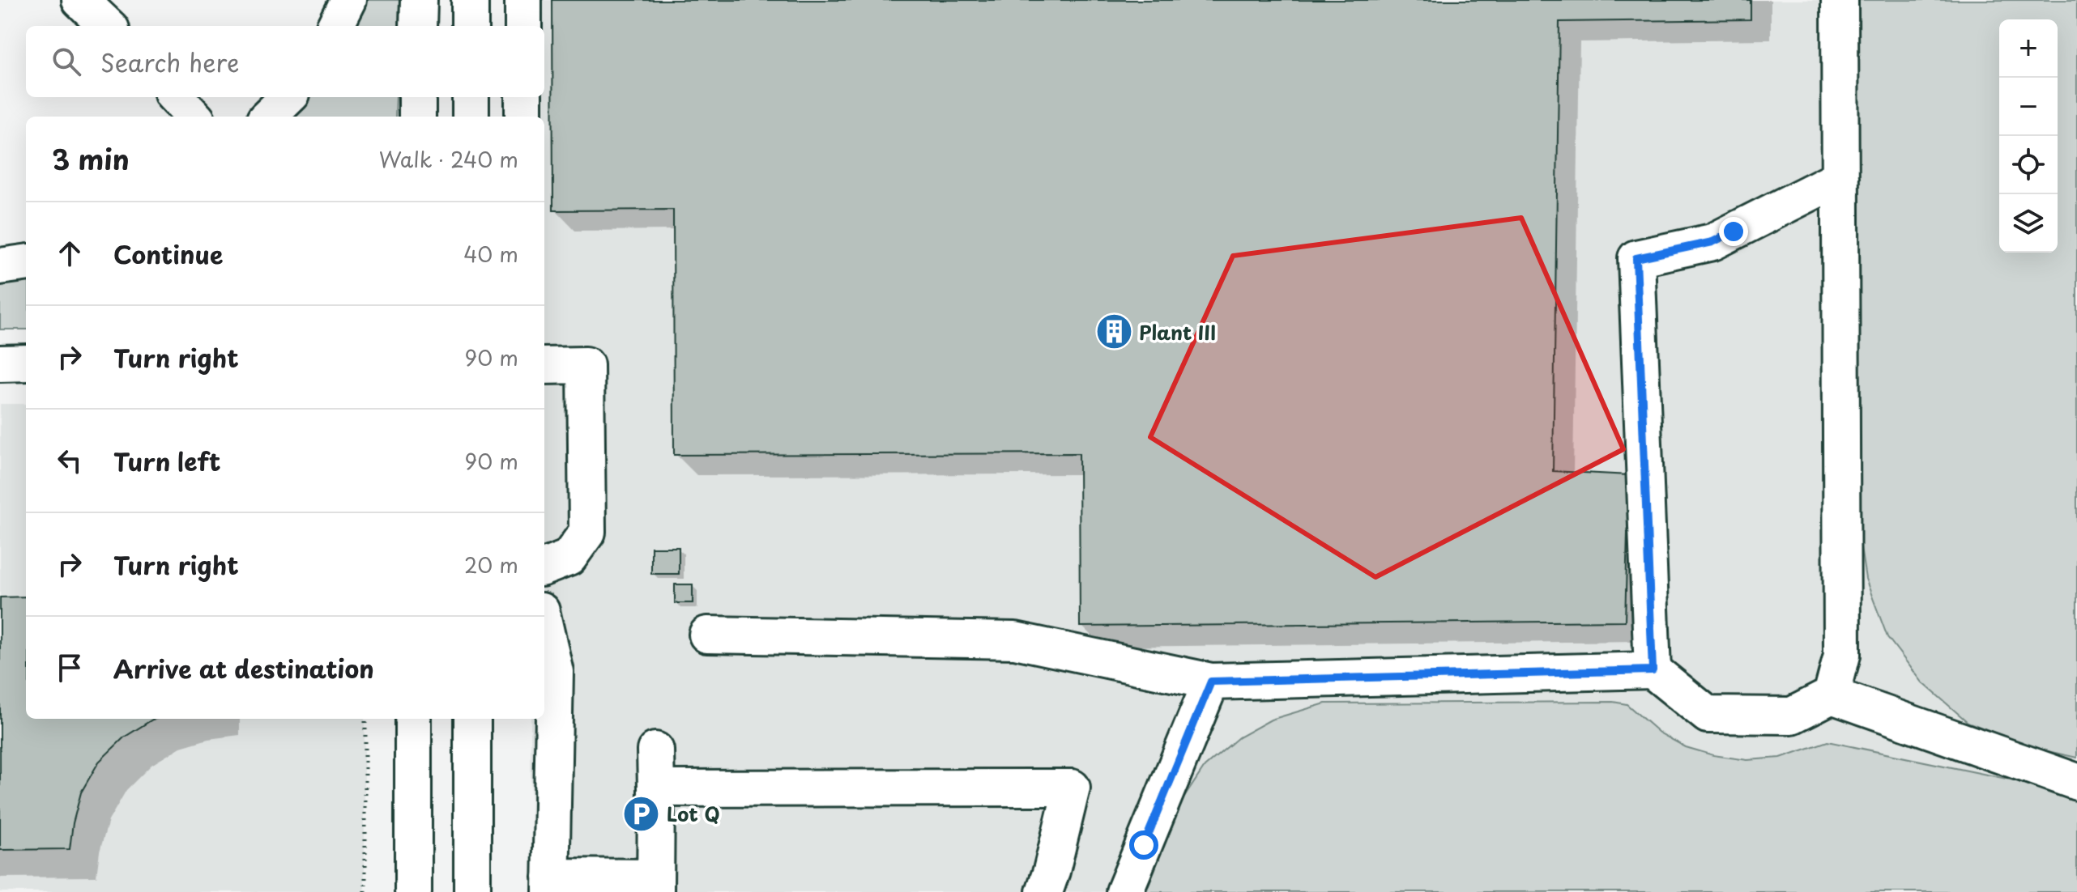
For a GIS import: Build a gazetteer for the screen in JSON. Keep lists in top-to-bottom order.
{
  "places": {
    "building": ["Plant III"],
    "parking": ["Lot Q"]
  },
  "page": {
    "map_buttons": ["+", "−"],
    "search": "Search here",
    "heading": ["3 min", "Walk · 240 m"],
    "list": [
      ["Continue", "40 m"],
      ["Turn right", "90 m"],
      ["Turn left", "90 m"],
      ["Turn right", "20 m"],
      "Arrive at destination"
    ]
  }
}
